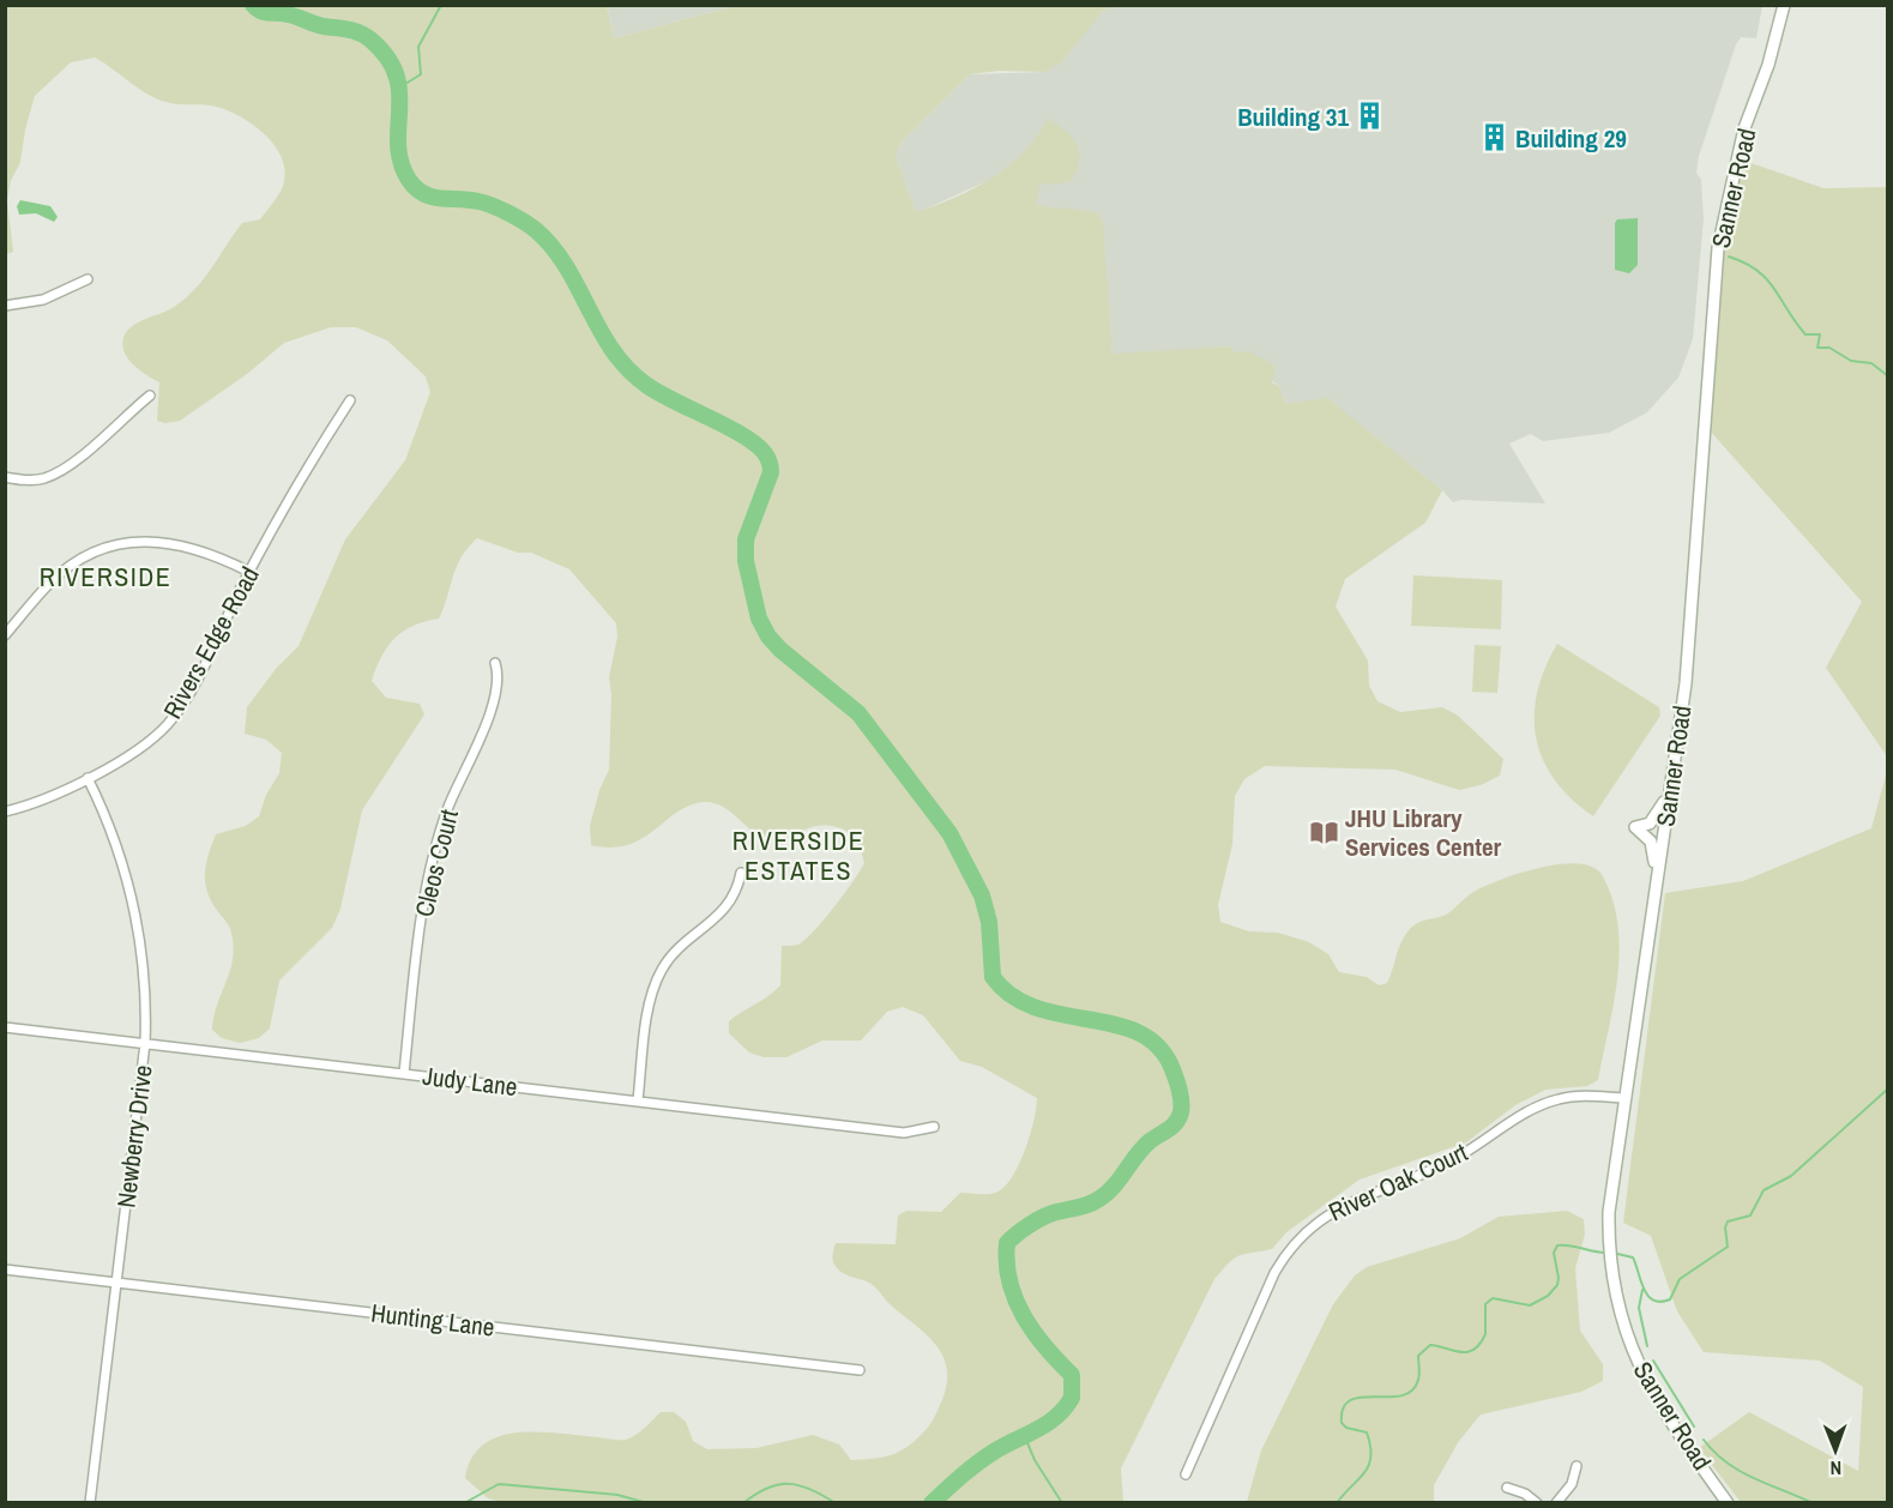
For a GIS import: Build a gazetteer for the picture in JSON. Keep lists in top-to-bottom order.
{
  "streets": {
    "main road": ["Sanner Road"],
    "street": [
      "Rivers Edge Road",
      "Cleos Court",
      "Judy Lane",
      "Newberry Drive",
      "River Oak Court",
      "Hunting Lane"
    ]
  },
  "crossings": [
    ["Sanner Road", "River Oak Court"],
    ["Rivers Edge Road", "Newberry Drive"],
    ["Cleos Court", "Judy Lane"],
    ["Judy Lane", "Newberry Drive"],
    ["Newberry Drive", "Hunting Lane"]
  ],
  "districts": ["RIVERSIDE", "RIVERSIDE ESTATES"],
  "places": {
    "building": ["Building 31", "Building 29"],
    "library": ["JHU Library Services Center"]
  },
  "north": "bottom"
}
